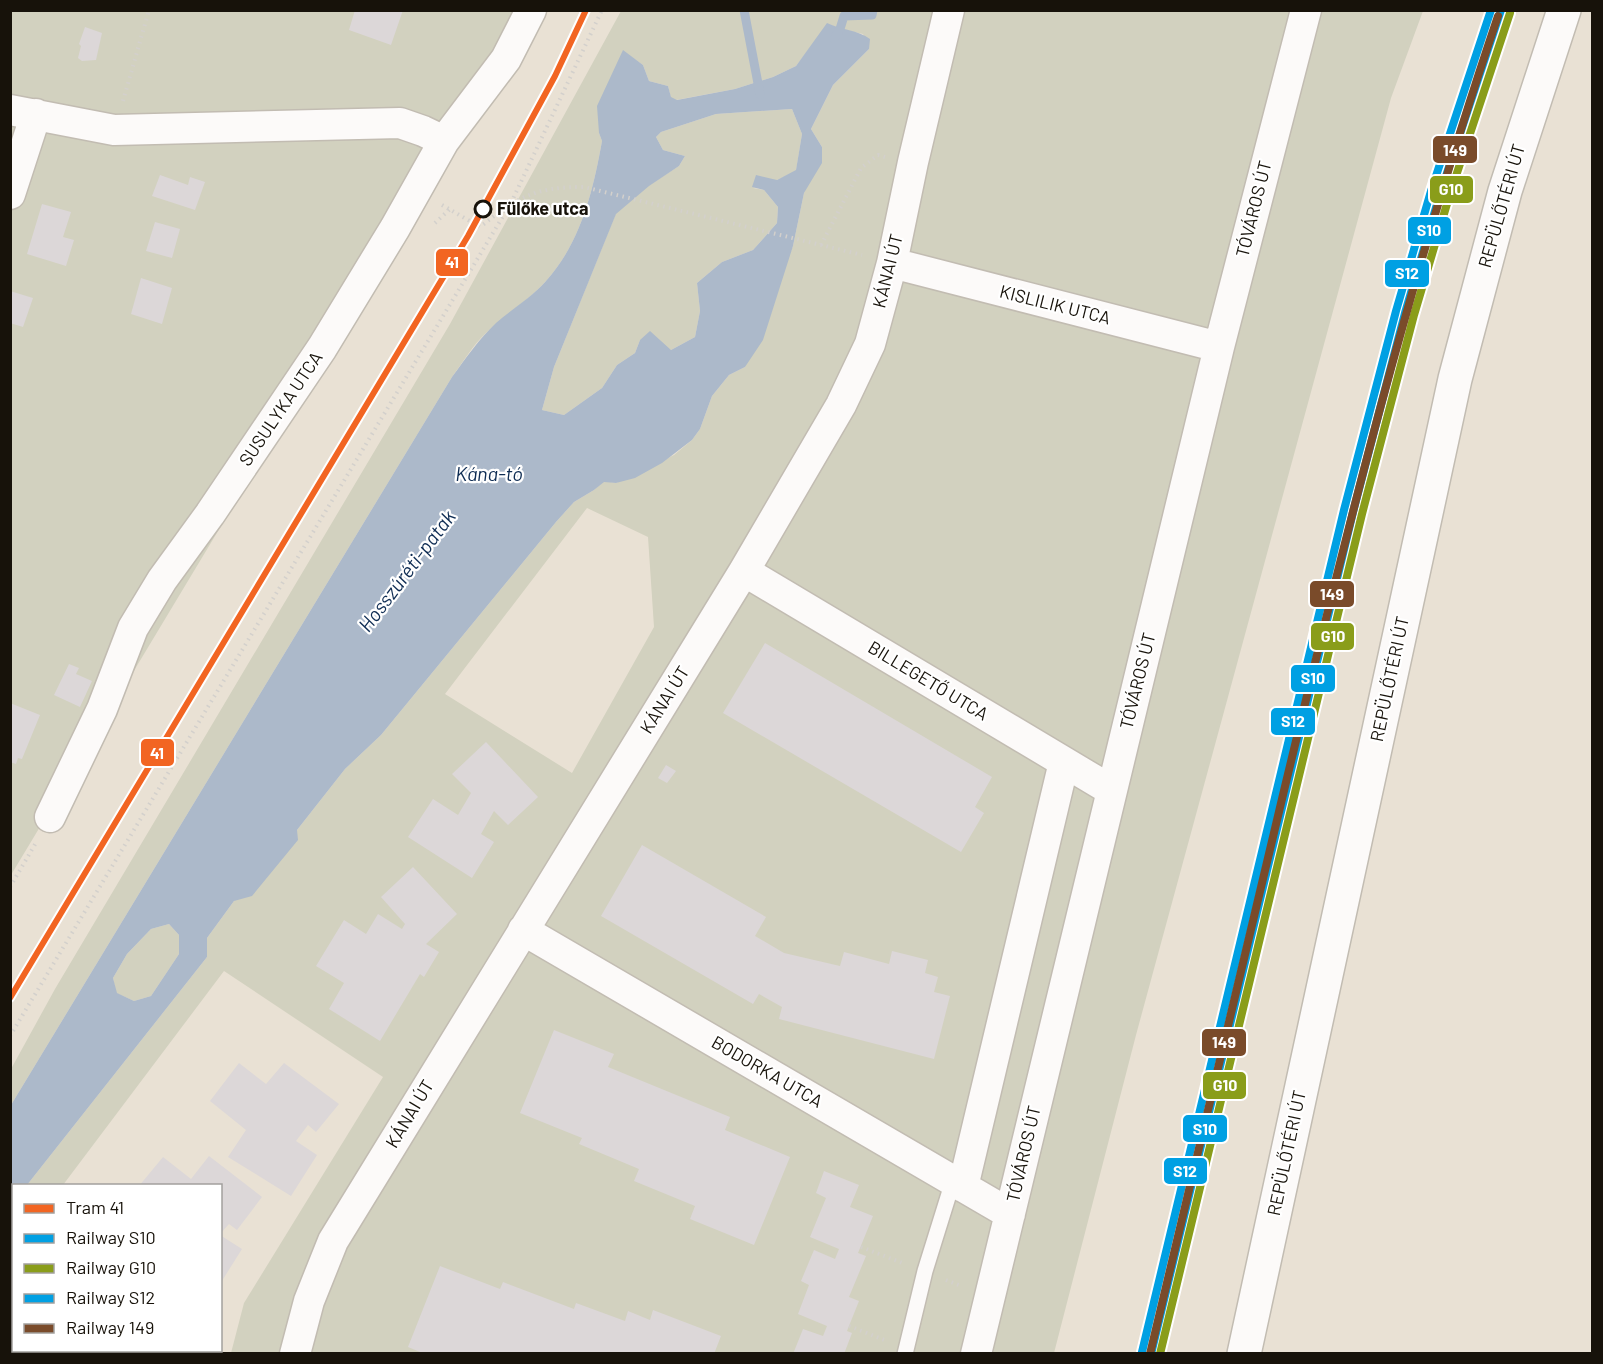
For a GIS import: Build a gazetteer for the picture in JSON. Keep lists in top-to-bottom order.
{
  "streets": {
    "street": [
      "REPÜLŐTÉRI ÚT",
      "TÓVÁROS ÚT",
      "KÁNAI ÚT",
      "KISLILIK UTCA",
      "SUSULYKA UTCA",
      "BILLEGETŐ UTCA",
      "BODORKA UTCA"
    ]
  },
  "crossings": [
    ["TÓVÁROS ÚT", "KISLILIK UTCA"],
    ["TÓVÁROS ÚT", "BILLEGETŐ UTCA"],
    ["TÓVÁROS ÚT", "BODORKA UTCA"],
    ["KÁNAI ÚT", "KISLILIK UTCA"],
    ["KÁNAI ÚT", "BILLEGETŐ UTCA"],
    ["KÁNAI ÚT", "BODORKA UTCA"]
  ],
  "water": ["Kána-tó", "Hosszúréti-patak"],
  "places": ["Fülőke utca"],
  "lines": [
    "tram line 41",
    "rail line S10",
    "rail line S12",
    "rail line G10",
    "rail line 149"
  ],
  "legend": [
    "Tram 41",
    "Railway S10",
    "Railway G10",
    "Railway S12",
    "Railway 149"
  ]
}
